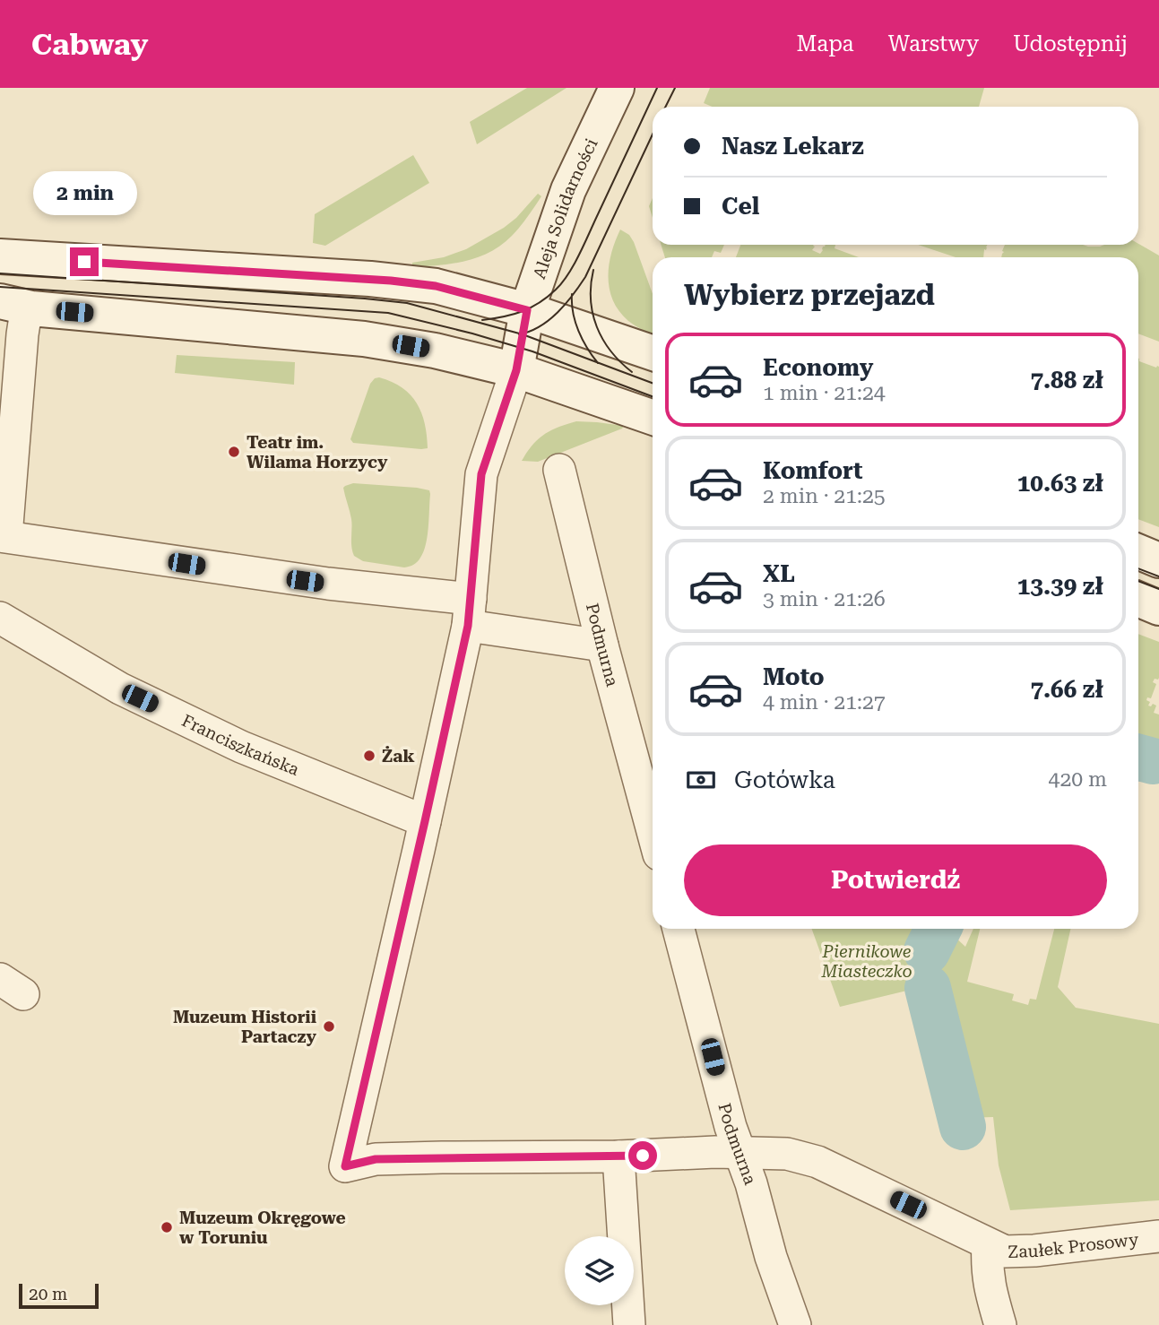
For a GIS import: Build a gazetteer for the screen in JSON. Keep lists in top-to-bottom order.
{
  "streets": {
    "street": [
      "Aleja Solidarności",
      "Podmurna",
      "Franciszkańska",
      "Zaułek Prosowy"
    ]
  },
  "crossings": [
    ["Podmurna", "Zaułek Prosowy"],
    ["Franciszkańska", "Zaułek Prosowy"]
  ],
  "parks": ["Piernikowe Miasteczko"],
  "places": [
    "Teatr im. Wilama Horzycy",
    "Żak",
    "Muzeum Historii Partaczy",
    "Muzeum Okręgowe w Toruniu"
  ],
  "scale_bar": "20 m",
  "page": {
    "header": "Cabway",
    "nav": ["Mapa", "Warstwy", "Udostępnij"],
    "banner": ["Nasz Lekarz", "Cel"],
    "bubble": "2 min",
    "heading": "Wybierz przejazd",
    "list": [
      {
        "name": "Economy",
        "note": "1 min · 21:24",
        "value": "7.88 zł"
      },
      {
        "name": "Komfort",
        "note": "2 min · 21:25",
        "value": "10.63 zł"
      },
      {
        "name": "XL",
        "note": "3 min · 21:26",
        "value": "13.39 zł"
      },
      {
        "name": "Moto",
        "note": "4 min · 21:27",
        "value": "7.66 zł"
      }
    ],
    "pay": ["Gotówka", "420 m"],
    "buttons": "Potwierdź",
    "scale": "20 m"
  }
}
